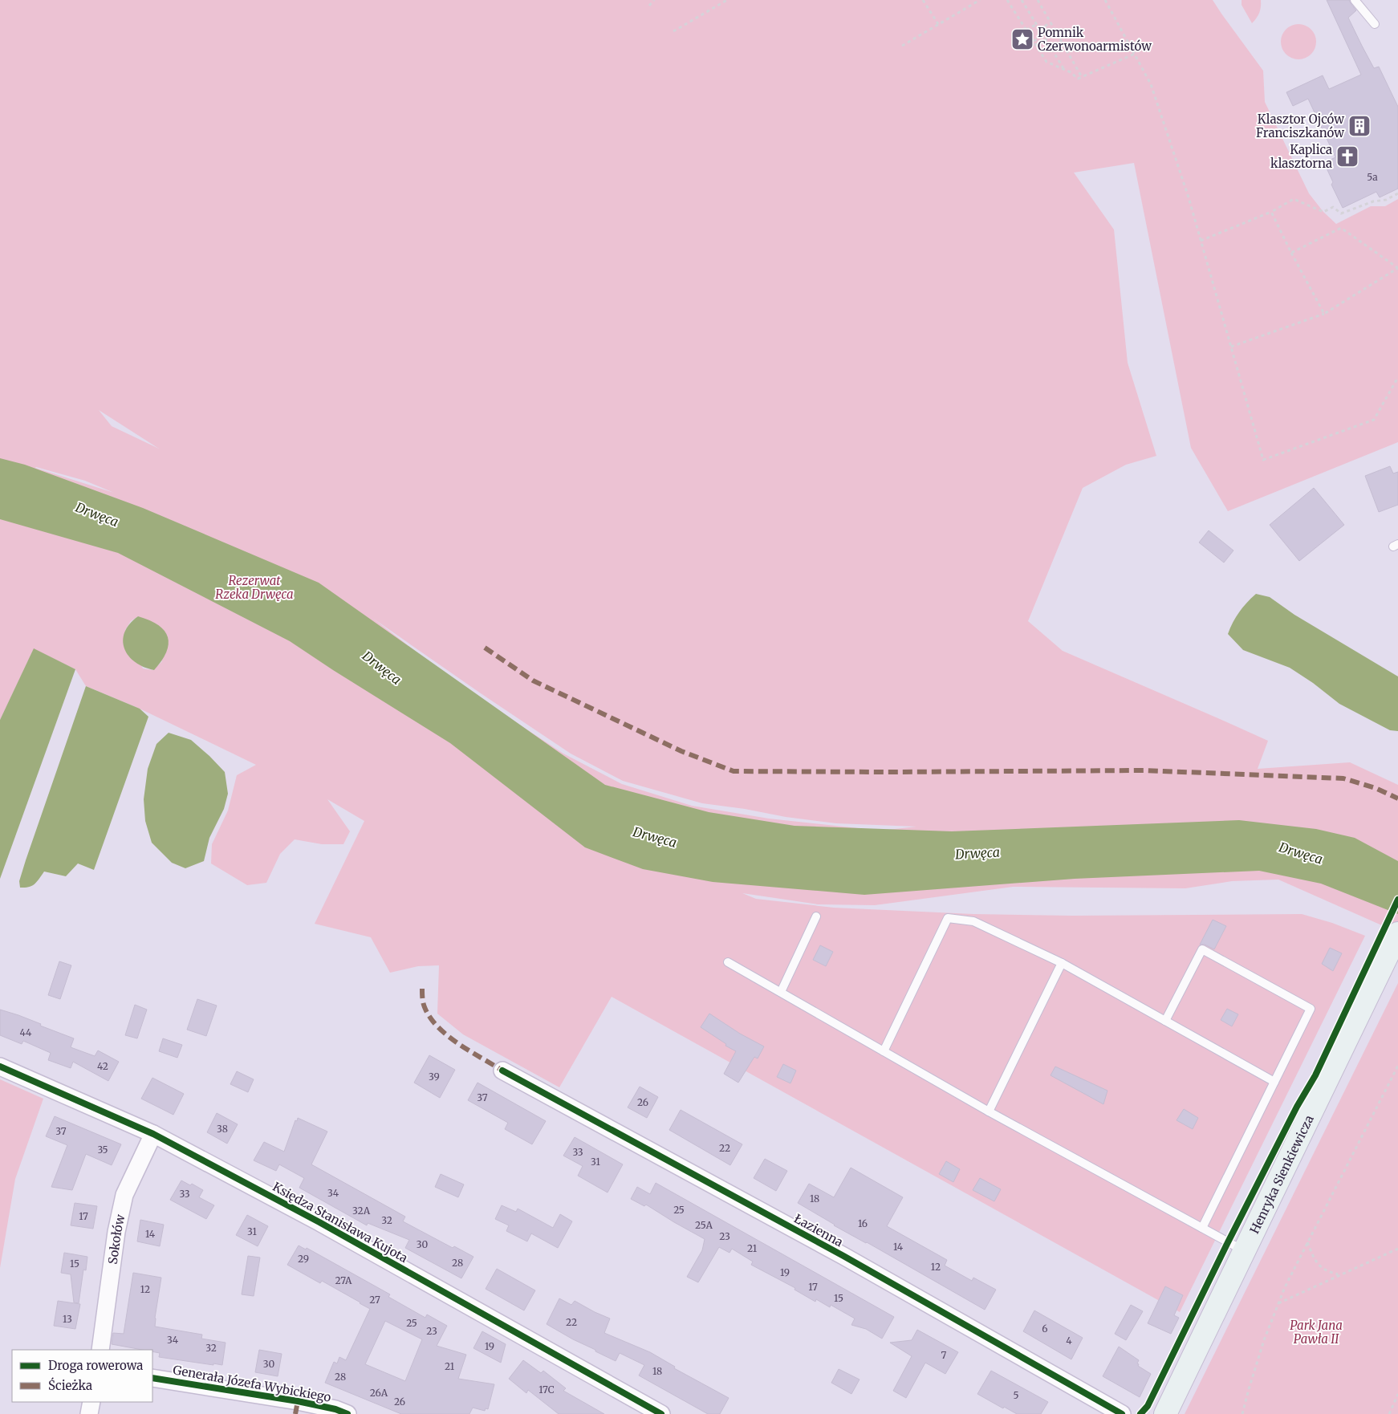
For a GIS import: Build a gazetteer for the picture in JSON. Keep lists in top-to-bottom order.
{
  "streets": {
    "main road": ["Henryka Sienkiewicza"],
    "street": [
      "Księdza Stanisława Kujota",
      "Łazienna",
      "Sokołów",
      "Generała Józefa Wybickiego"
    ]
  },
  "crossings": [
    ["Księdza Stanisława Kujota", "Sokołów"]
  ],
  "water": ["Drwęca"],
  "parks": ["Rezerwat Rzeka Drwęca", "Park Jana Pawła II"],
  "places": {
    "place": ["Pomnik Czerwonoarmistów"],
    "building": ["Klasztor Ojców Franciszkanów"],
    "church": ["Kaplica klasztorna"]
  },
  "house_numbers": [
    "5a",
    "44",
    "42",
    "39",
    "37",
    "26",
    "38",
    "37",
    "22",
    "35",
    "33",
    "31",
    "34",
    "33",
    "18",
    "25",
    "32A",
    "17",
    "32",
    "16",
    "25A",
    "31",
    "14",
    "23",
    "30",
    "14",
    "21",
    "29",
    "28",
    "15",
    "12",
    "19",
    "27A",
    "17",
    "12",
    "15",
    "27",
    "13",
    "22",
    "25",
    "6",
    "23",
    "34",
    "4",
    "19",
    "32",
    "7",
    "30",
    "21",
    "18",
    "28",
    "17C",
    "26A",
    "5",
    "26"
  ],
  "legend": ["Droga rowerowa", "Ścieżka"]
}
